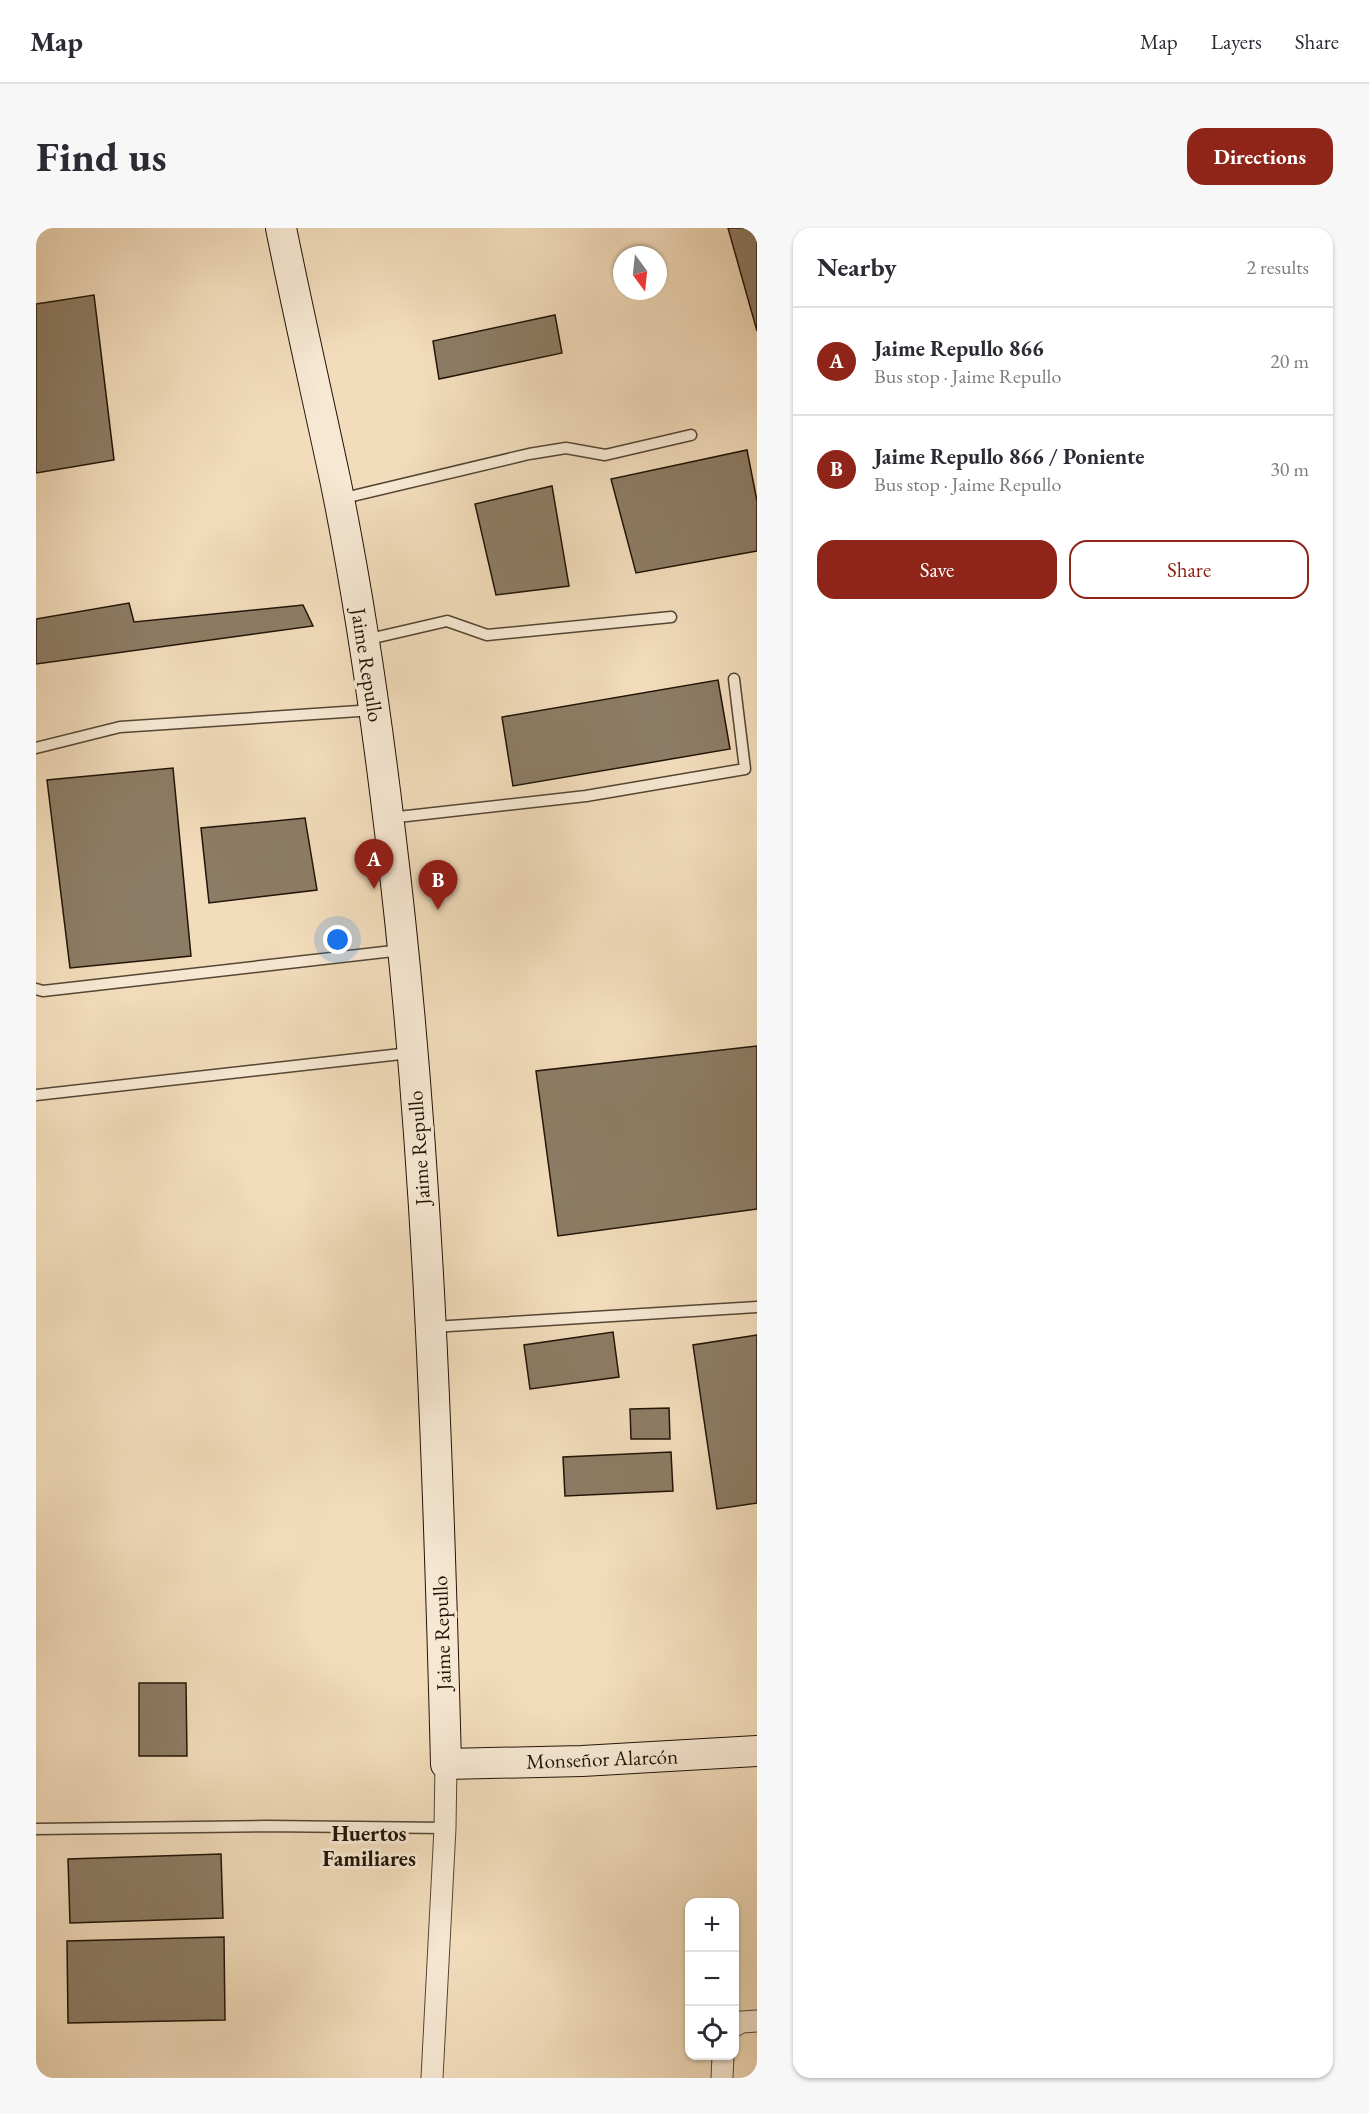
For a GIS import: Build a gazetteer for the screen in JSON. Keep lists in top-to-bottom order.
{
  "streets": {
    "street": ["Jaime Repullo", "Monseñor Alarcón"]
  },
  "crossings": [
    ["Jaime Repullo", "Monseñor Alarcón"]
  ],
  "districts": ["Huertos Familiares"],
  "north": "bottom",
  "page": {
    "header": "Map",
    "nav": ["Map", "Layers", "Share"],
    "buttons": [
      "Directions",
      ["Save", "Share"]
    ],
    "title": "Find us",
    "heading": ["Nearby", "2 results"],
    "list": [
      {
        "mark": "A",
        "name": "Jaime Repullo 866",
        "note": "Bus stop · Jaime Repullo",
        "value": "20 m"
      },
      {
        "mark": "B",
        "name": "Jaime Repullo 866 / Poniente",
        "note": "Bus stop · Jaime Repullo",
        "value": "30 m"
      }
    ],
    "pins": ["A", "B"],
    "map_buttons": ["+", "−"]
  }
}
